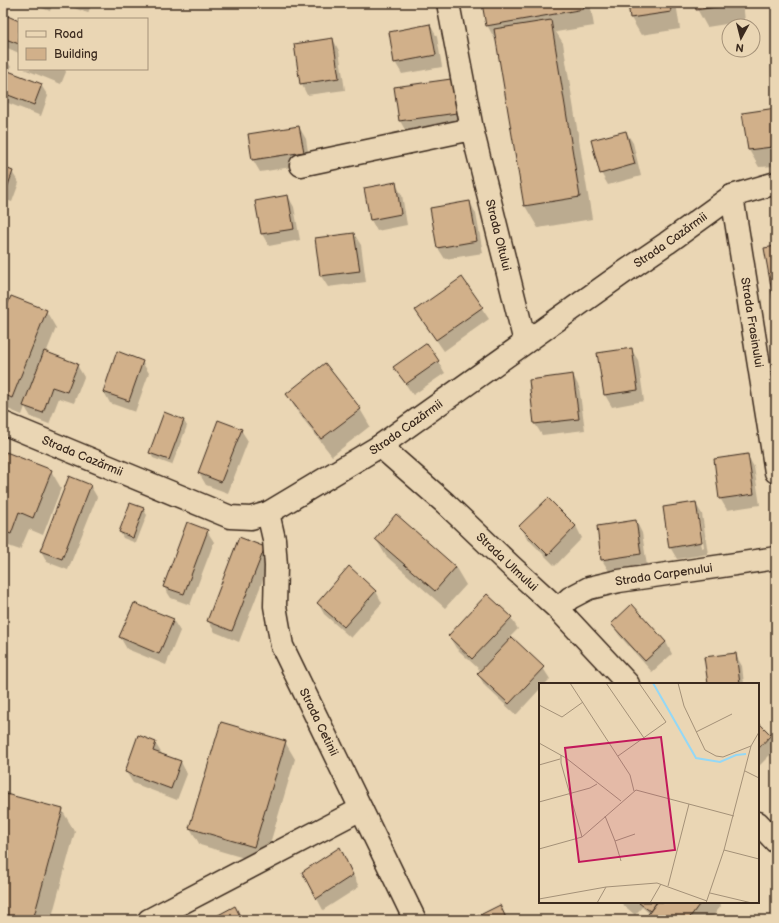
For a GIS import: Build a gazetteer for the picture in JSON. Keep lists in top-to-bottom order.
{
  "streets": {
    "street": [
      "Strada Oltului",
      "Strada Cazărmii",
      "Strada Frasinului",
      "Strada Ulmului",
      "Strada Carpenului",
      "Strada Cetinii"
    ]
  },
  "crossings": [
    ["Strada Oltului", "Strada Cazărmii"],
    ["Strada Cazărmii", "Strada Frasinului"],
    ["Strada Cazărmii", "Strada Ulmului"],
    ["Strada Cazărmii", "Strada Cetinii"],
    ["Strada Ulmului", "Strada Carpenului"]
  ],
  "legend": ["Road", "Building"],
  "north": "bottom"
}
